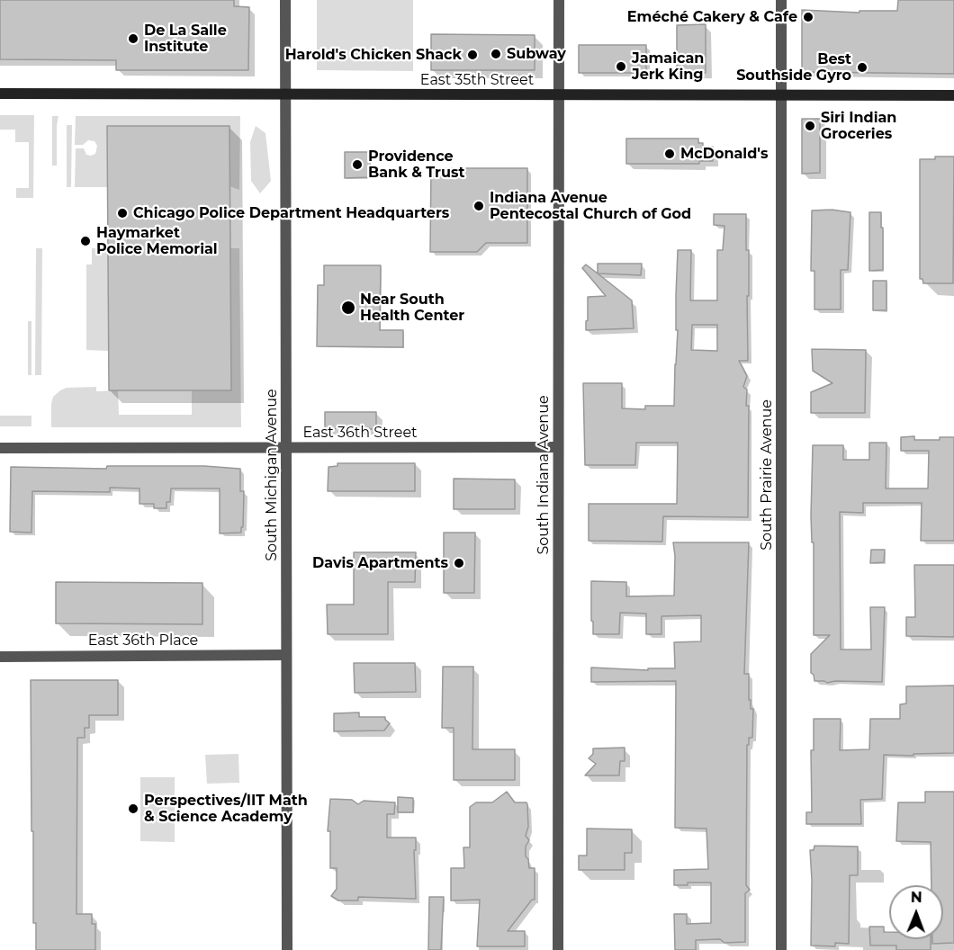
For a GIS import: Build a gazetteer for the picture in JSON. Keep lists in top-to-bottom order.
{
  "streets": {
    "main road": ["East 35th Street"],
    "street": [
      "East 36th Street",
      "South Michigan Avenue",
      "South Indiana Avenue",
      "South Prairie Avenue",
      "East 36th Place"
    ]
  },
  "crossings": [
    ["East 35th Street", "South Michigan Avenue"],
    ["East 35th Street", "South Indiana Avenue"],
    ["East 35th Street", "South Prairie Avenue"],
    ["East 36th Street", "South Michigan Avenue"],
    ["East 36th Street", "South Indiana Avenue"],
    ["South Michigan Avenue", "East 36th Place"]
  ],
  "places": [
    "Eméché Cakery & Cafe",
    "De La Salle Institute",
    "Subway",
    "Harold's Chicken Shack",
    "Jamaican Jerk King",
    "Best Southside Gyro",
    "Siri Indian Groceries",
    "McDonald's",
    "Providence Bank & Trust",
    "Indiana Avenue Pentecostal Church of God",
    "Chicago Police Department Headquarters",
    "Haymarket Police Memorial",
    "Near South Health Center",
    "Davis Apartments",
    "Perspectives/IIT Math & Science Academy"
  ],
  "north": "top"
}
